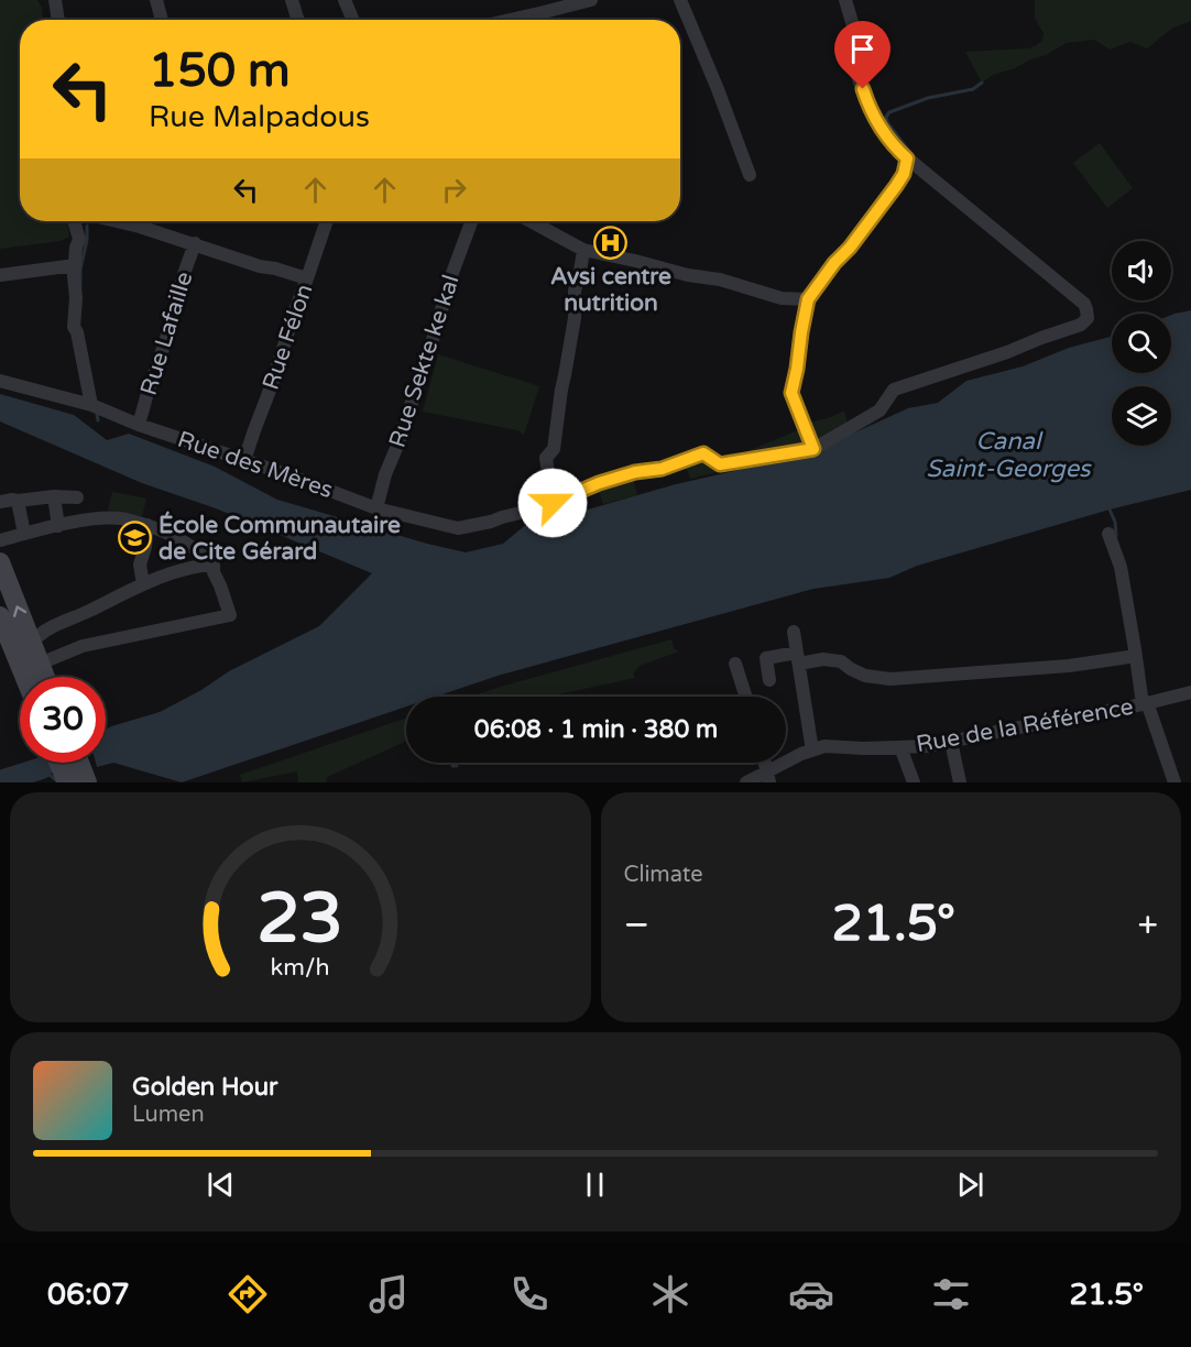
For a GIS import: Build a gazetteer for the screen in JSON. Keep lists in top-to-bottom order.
{
  "streets": {
    "street": [
      "Rue Lafaille",
      "Rue Félon",
      "Rue Sekte ke kal",
      "Rue des Mères",
      "Rue de la Référence"
    ]
  },
  "crossings": [
    ["Rue Lafaille", "Rue des Mères"],
    ["Rue Félon", "Rue des Mères"],
    ["Rue Sekte ke kal", "Rue des Mères"]
  ],
  "water": ["Canal Saint-Georges"],
  "places": {
    "hospital": ["Avsi centre nutrition"],
    "school or university": ["École Communautaire de Cite Gérard"]
  },
  "page": {
    "turn": ["150 m", "Rue Malpadous"],
    "limit": "30",
    "trip": "06:08 · 1 min · 380 m",
    "tile": "Climate",
    "heat": ["−", "21.5°", "+"],
    "song": ["Golden Hour", "Lumen"],
    "tabs": ["06:07", "21.5°"],
    "gauge": ["23", "km/h"]
  }
}
